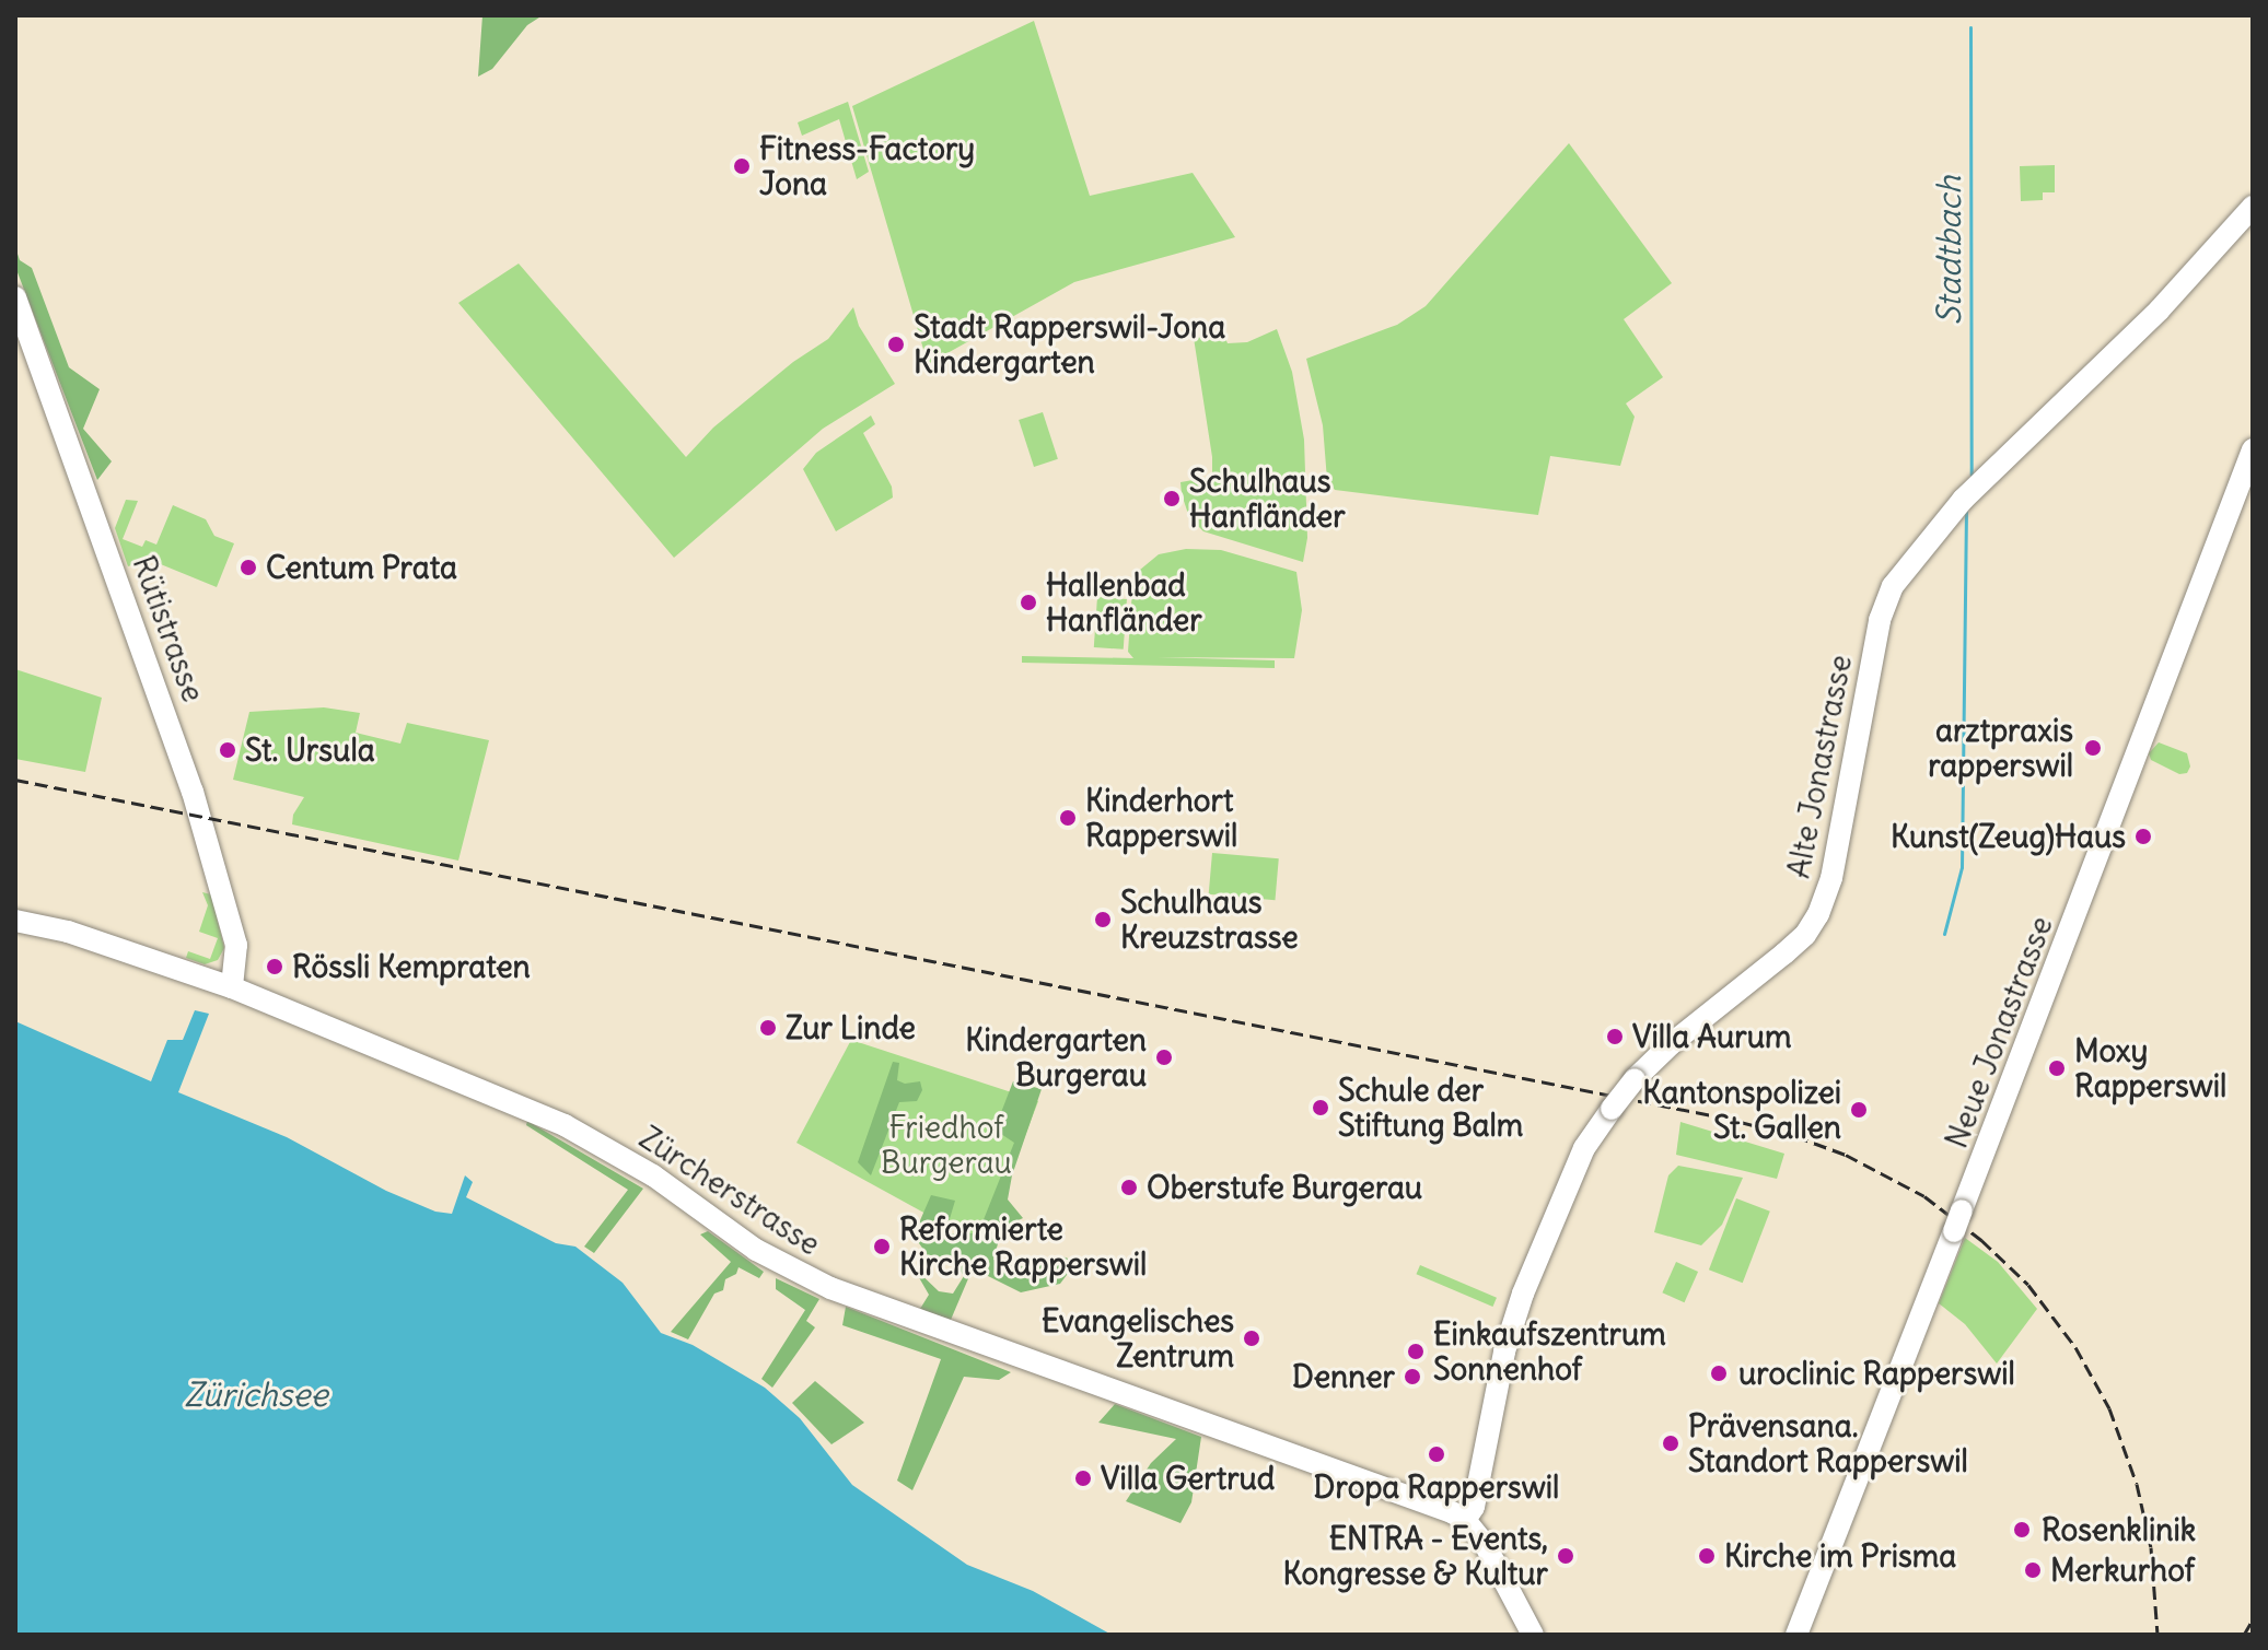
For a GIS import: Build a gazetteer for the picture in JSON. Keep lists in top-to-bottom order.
{
  "streets": {
    "main road": [
      "Rütistrasse",
      "Alte Jonastrasse",
      "Neue Jonastrasse",
      "Zürcherstrasse"
    ]
  },
  "crossings": [
    ["Rütistrasse", "Zürcherstrasse"],
    ["Alte Jonastrasse", "Zürcherstrasse"]
  ],
  "water": ["Stadtbach", "Zürichsee"],
  "parks": ["Friedhof Burgerau"],
  "places": [
    "Fitness-Factory Jona",
    "Stadt Rapperswil-Jona Kindergarten",
    "Schulhaus Hanfländer",
    "Centum Prata",
    "Hallenbad Hanfländer",
    "arztpraxis rapperswil",
    "St. Ursula",
    "Kinderhort Rapperswil",
    "Kunst(Zeug)Haus",
    "Schulhaus Kreuzstrasse",
    "Rössli Kempraten",
    "Zur Linde",
    "Villa Aurum",
    "Kindergarten Burgerau",
    "Moxy Rapperswil",
    "Schule der Stiftung Balm",
    "Kantonspolizei St. Gallen",
    "Oberstufe Burgerau",
    "Reformierte Kirche Rapperswil",
    "Evangelisches Zentrum",
    "Einkaufszentrum Sonnenhof",
    "uroclinic Rapperswil",
    "Denner",
    "Prävensana. Standort Rapperswil",
    "Dropa Rapperswil",
    "Villa Gertrud",
    "Rosenklinik",
    "ENTRA - Events, Kongresse & Kultur",
    "Kirche im Prisma",
    "Merkurhof"
  ]
}
